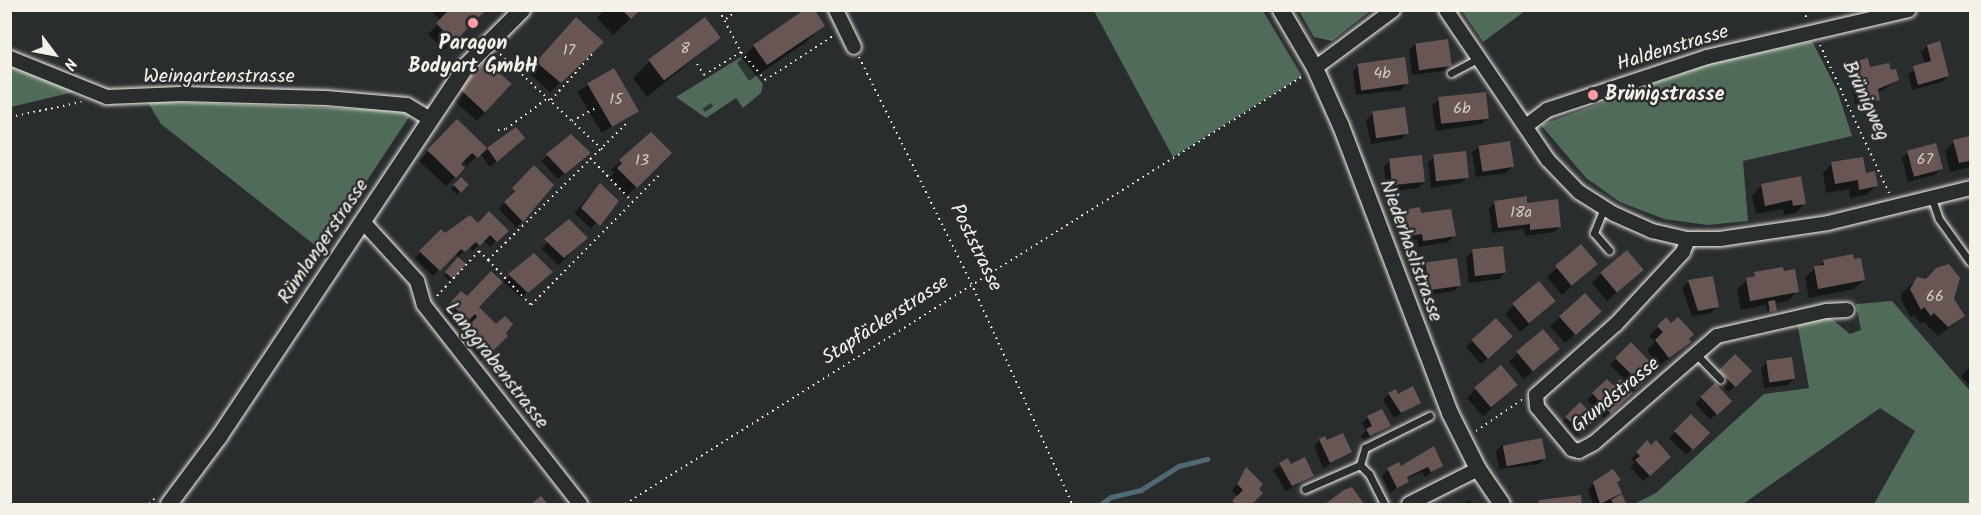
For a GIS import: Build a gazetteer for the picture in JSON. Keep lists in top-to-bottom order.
{
  "streets": {
    "street": [
      "Haldenstrasse",
      "Weingartenstrasse",
      "Rümlangerstrasse",
      "Niederhaslistrasse",
      "Langgrabenstrasse",
      "Grundstrasse"
    ],
    "path": ["Brünigweg", "Poststrasse", "Stapfäckerstrasse"]
  },
  "crossings": [
    ["Haldenstrasse", "Brünigweg"],
    ["Weingartenstrasse", "Rümlangerstrasse"],
    ["Rümlangerstrasse", "Langgrabenstrasse"],
    ["Poststrasse", "Stapfäckerstrasse"],
    ["Niederhaslistrasse", "Stapfäckerstrasse"]
  ],
  "places": ["Paragon Bodyart GmbH", "Brünigstrasse"],
  "house_numbers": [
    "8",
    "17",
    "4b",
    "15",
    "6b",
    "67",
    "13",
    "18a",
    "66"
  ],
  "north": "bottom right"
}
